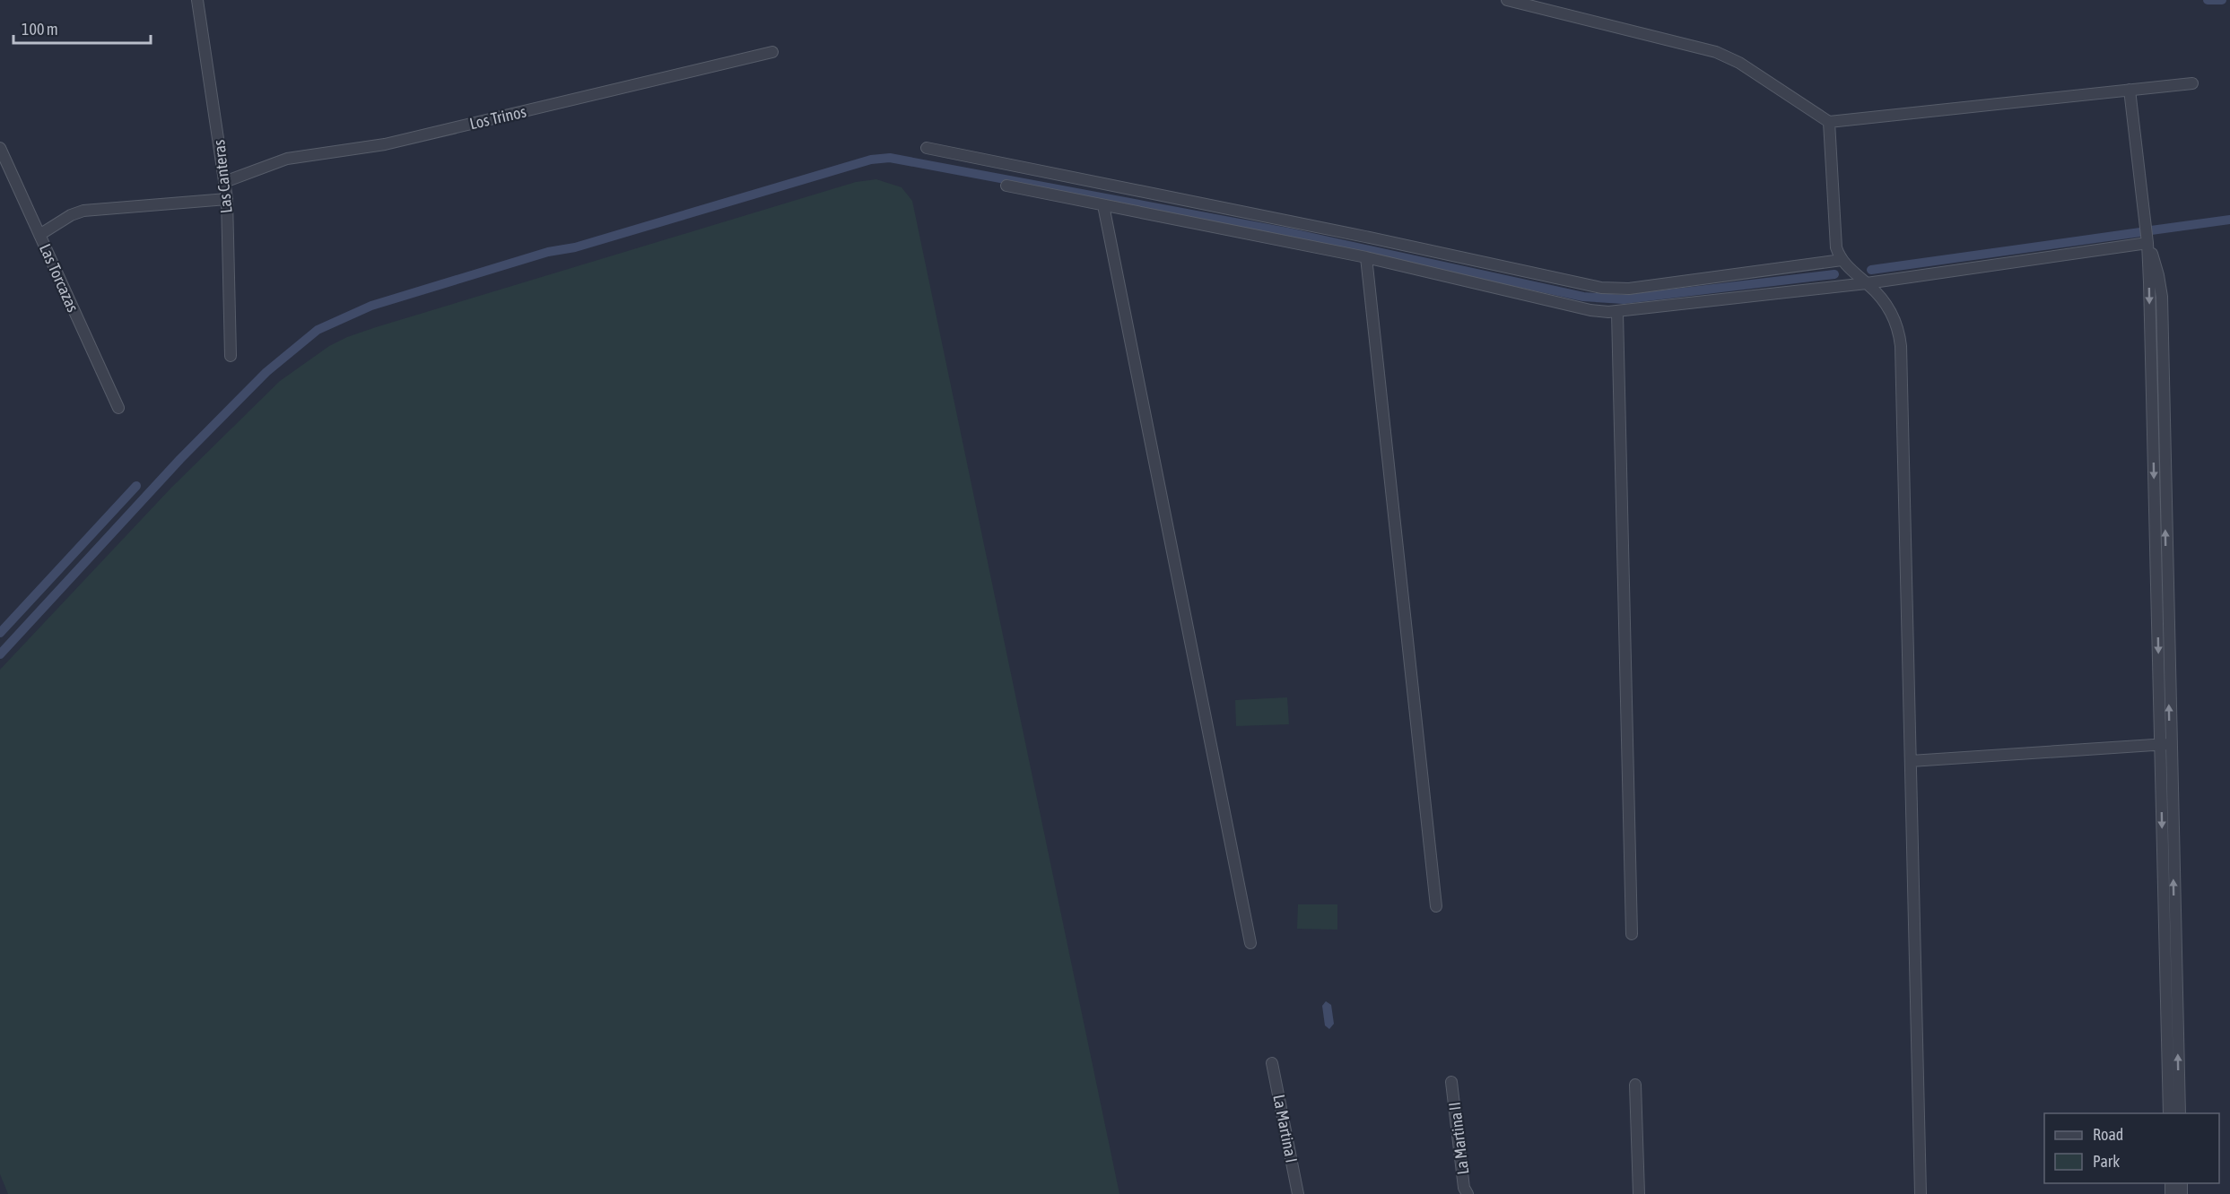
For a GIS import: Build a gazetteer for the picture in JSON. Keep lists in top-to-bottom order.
{
  "streets": {
    "street": [
      "Los Trinos",
      "Las Canteras",
      "Las Torcazas",
      "La Martina I",
      "La Martina II"
    ]
  },
  "crossings": [
    ["Los Trinos", "Las Canteras"]
  ],
  "legend": ["Road", "Park"],
  "scale_bar": "100 m"
}
